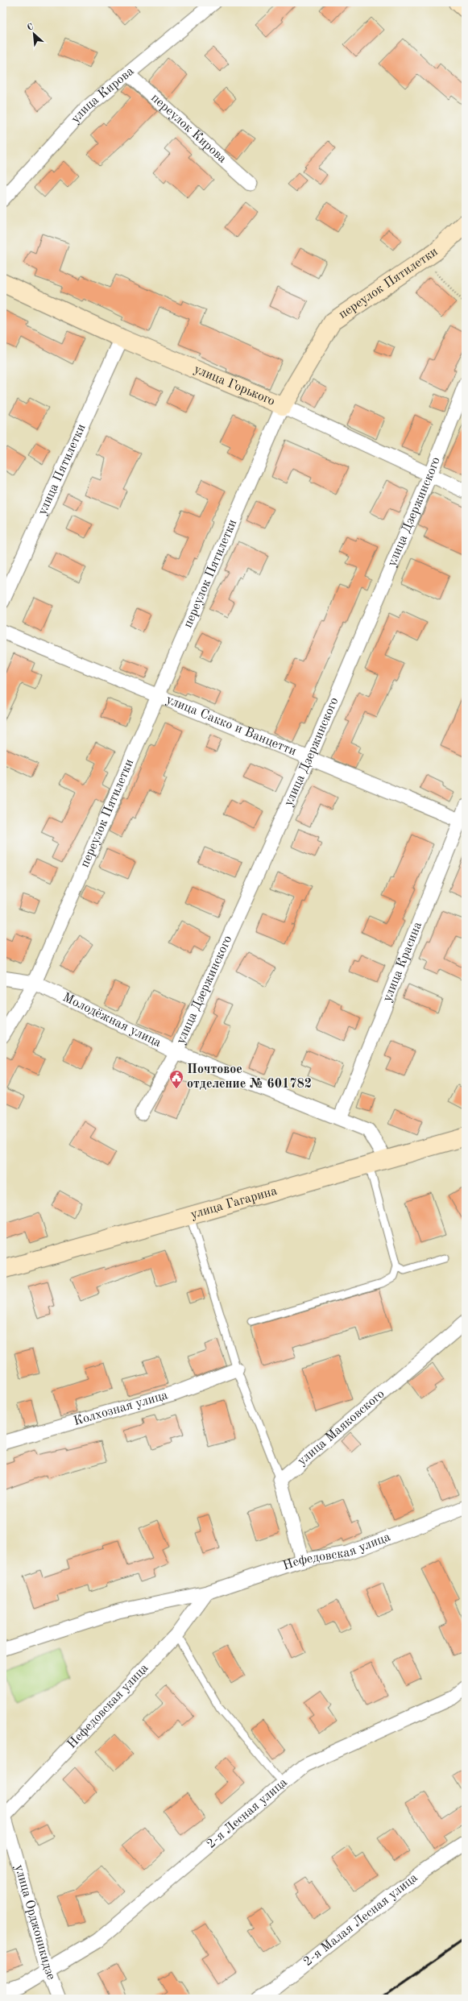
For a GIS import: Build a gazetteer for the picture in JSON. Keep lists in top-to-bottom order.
{
  "streets": {
    "street": [
      "улица Кирова",
      "переулок Кирова",
      "переулок Пятилетки",
      "улица Горького",
      "улица Пятилетки",
      "улица Дзержинского",
      "улица Сакко и Ванцетти",
      "улица Красина",
      "Молодёжная улица",
      "улица Гагарина",
      "Колхозная улица",
      "улица Маяковского",
      "Нефедовская улица",
      "2-я Лесная улица",
      "2-я Малая Лесная улица",
      "улица Орджоникидзе"
    ]
  },
  "crossings": [
    ["улица Кирова", "переулок Кирова"],
    ["переулок Пятилетки", "улица Горького"],
    ["переулок Пятилетки", "улица Сакко и Ванцетти"],
    ["переулок Пятилетки", "Молодёжная улица"],
    ["улица Горького", "улица Пятилетки"],
    ["улица Горького", "улица Дзержинского"],
    ["улица Дзержинского", "улица Сакко и Ванцетти"],
    ["улица Дзержинского", "Молодёжная улица"],
    ["улица Сакко и Ванцетти", "улица Красина"],
    ["улица Красина", "Молодёжная улица"],
    ["Молодёжная улица", "улица Гагарина"],
    ["Нефедовская улица", "улица Орджоникидзе"],
    ["2-я Лесная улица", "улица Орджоникидзе"]
  ],
  "places": {
    "public building": ["Почтовое отделение № 601782"]
  },
  "north": "top left"
}
